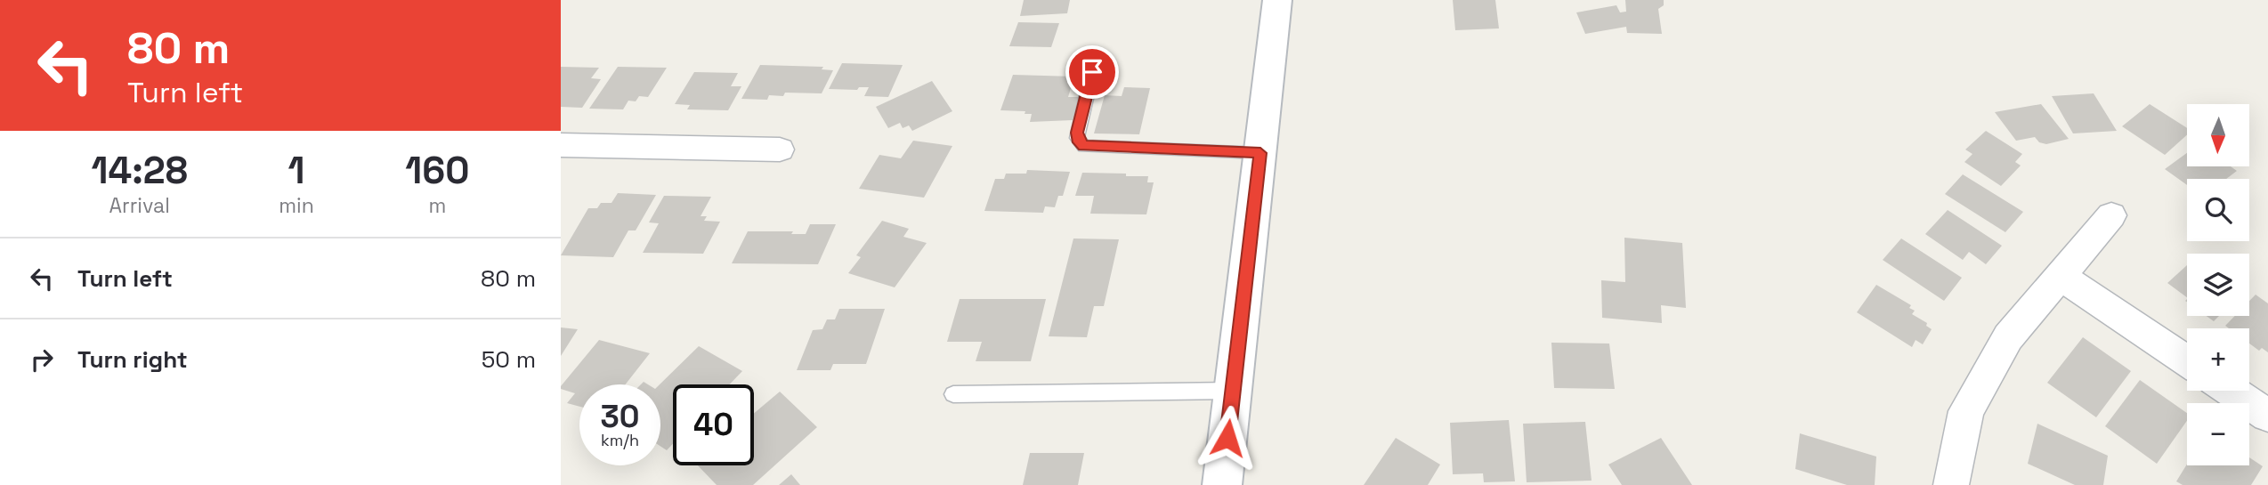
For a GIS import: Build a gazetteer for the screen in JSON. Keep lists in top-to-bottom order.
{
  "north": "bottom",
  "page": {
    "turn": ["80 m", "Turn left"],
    "map_buttons": ["+", "−"],
    "eta": [
      "14:28",
      "Arrival",
      "1",
      "min",
      "160",
      "m"
    ],
    "list": [
      {
        "name": "Turn left",
        "value": "80 m"
      },
      {
        "name": "Turn right",
        "value": "50 m"
      }
    ],
    "speed": "30 km/h",
    "limit": "40"
  }
}
